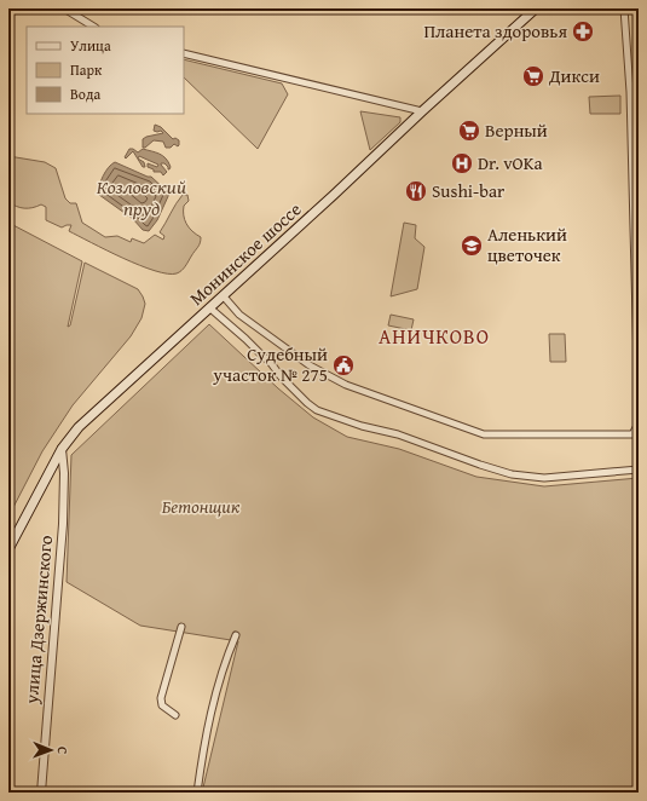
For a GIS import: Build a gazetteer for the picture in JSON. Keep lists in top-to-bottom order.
{
  "streets": {
    "main road": ["Монинское шоссе"],
    "street": ["улица Дзержинского"]
  },
  "crossings": [
    ["Монинское шоссе", "улица Дзержинского"]
  ],
  "districts": ["АНИЧКОВО"],
  "water": ["Козловский пруд"],
  "parks": ["Бетонщик"],
  "places": {
    "pharmacy": ["Планета здоровья"],
    "supermarket": ["Дикси", "Верный"],
    "hospital": ["Dr. vOKa"],
    "restaurant": ["Sushi-bar"],
    "school or university": ["Аленький цветочек"],
    "public building": ["Судебный участок № 275"]
  },
  "legend": ["Улица", "Парк", "Вода"],
  "north": "right"
}
